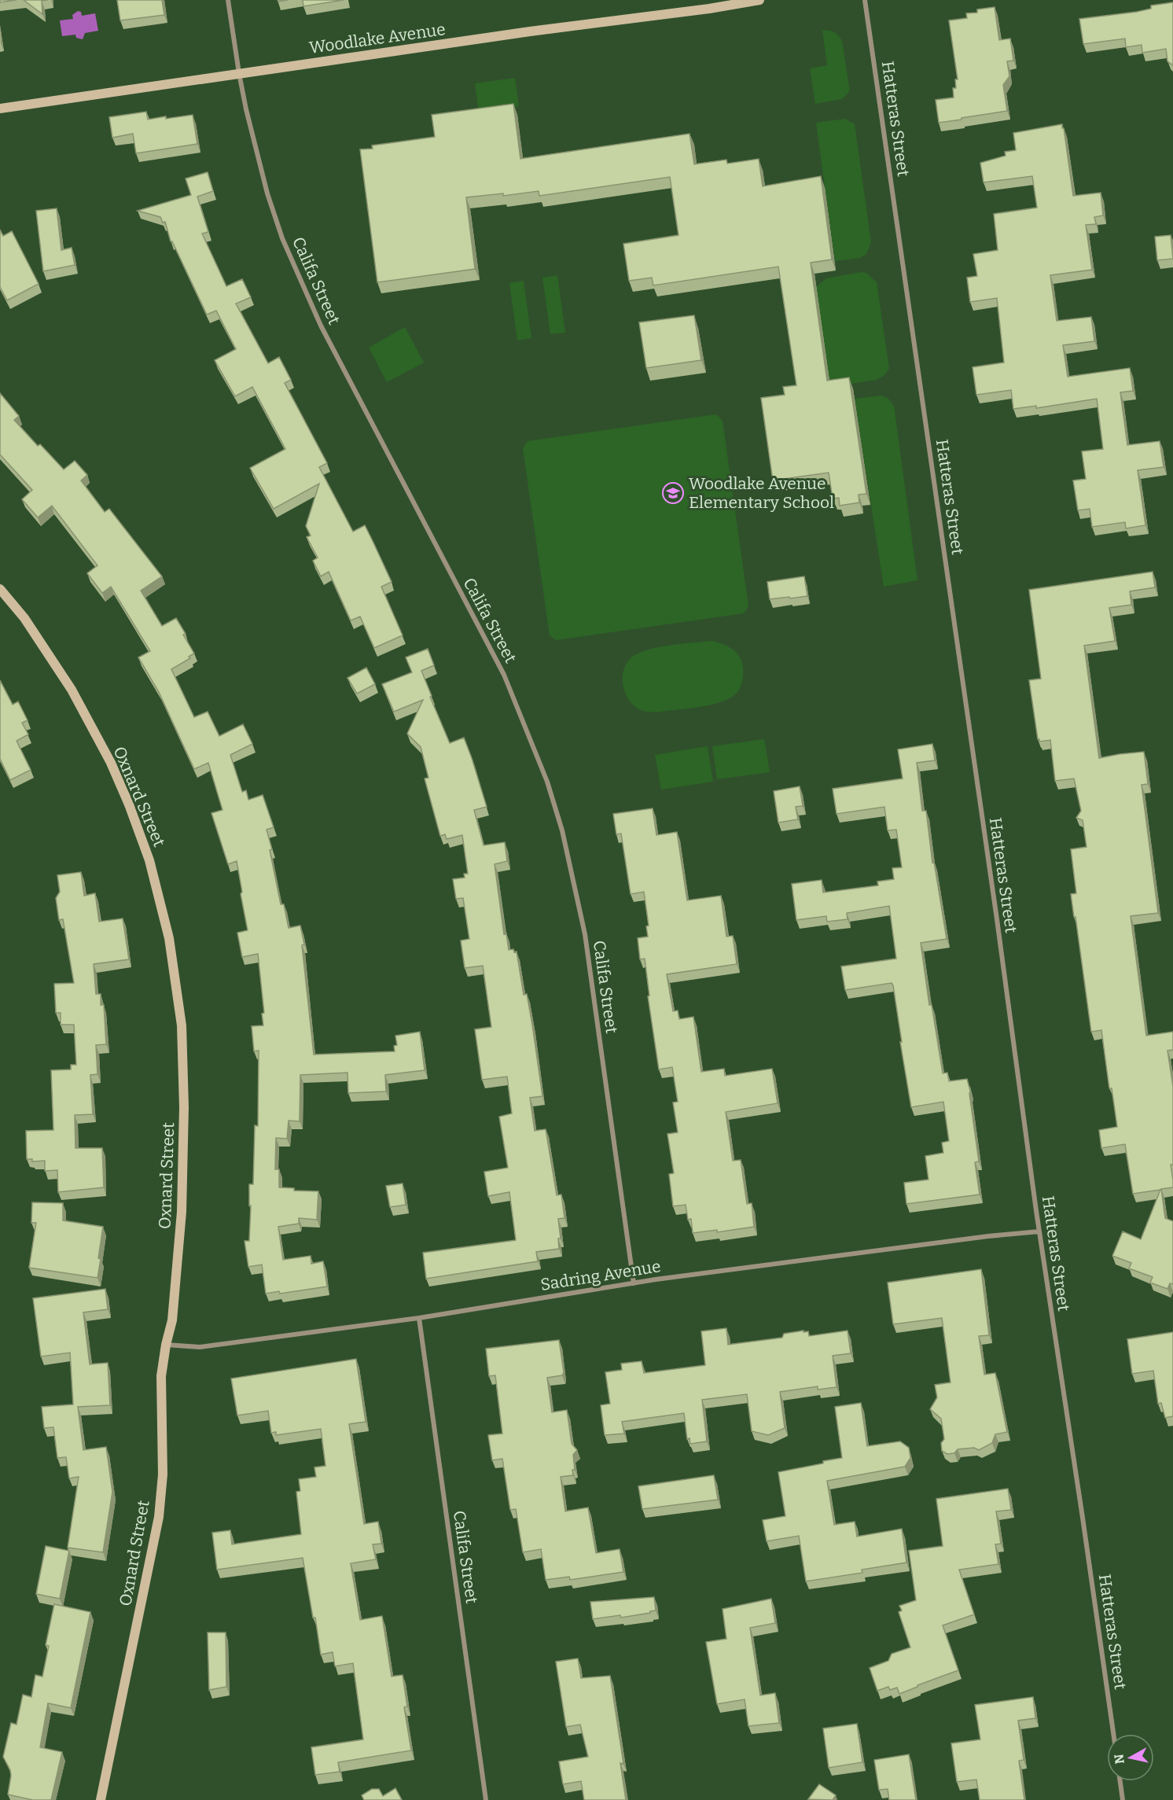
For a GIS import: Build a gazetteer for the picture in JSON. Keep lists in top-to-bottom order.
{
  "streets": {
    "street": [
      "Woodlake Avenue",
      "Hatteras Street",
      "Califa Street",
      "Oxnard Street",
      "Sadring Avenue"
    ]
  },
  "crossings": [
    ["Woodlake Avenue", "Califa Street"],
    ["Hatteras Street", "Sadring Avenue"],
    ["Califa Street", "Sadring Avenue"],
    ["Oxnard Street", "Sadring Avenue"]
  ],
  "places": {
    "school or university": ["Woodlake Avenue Elementary School"]
  },
  "north": "left"
}
